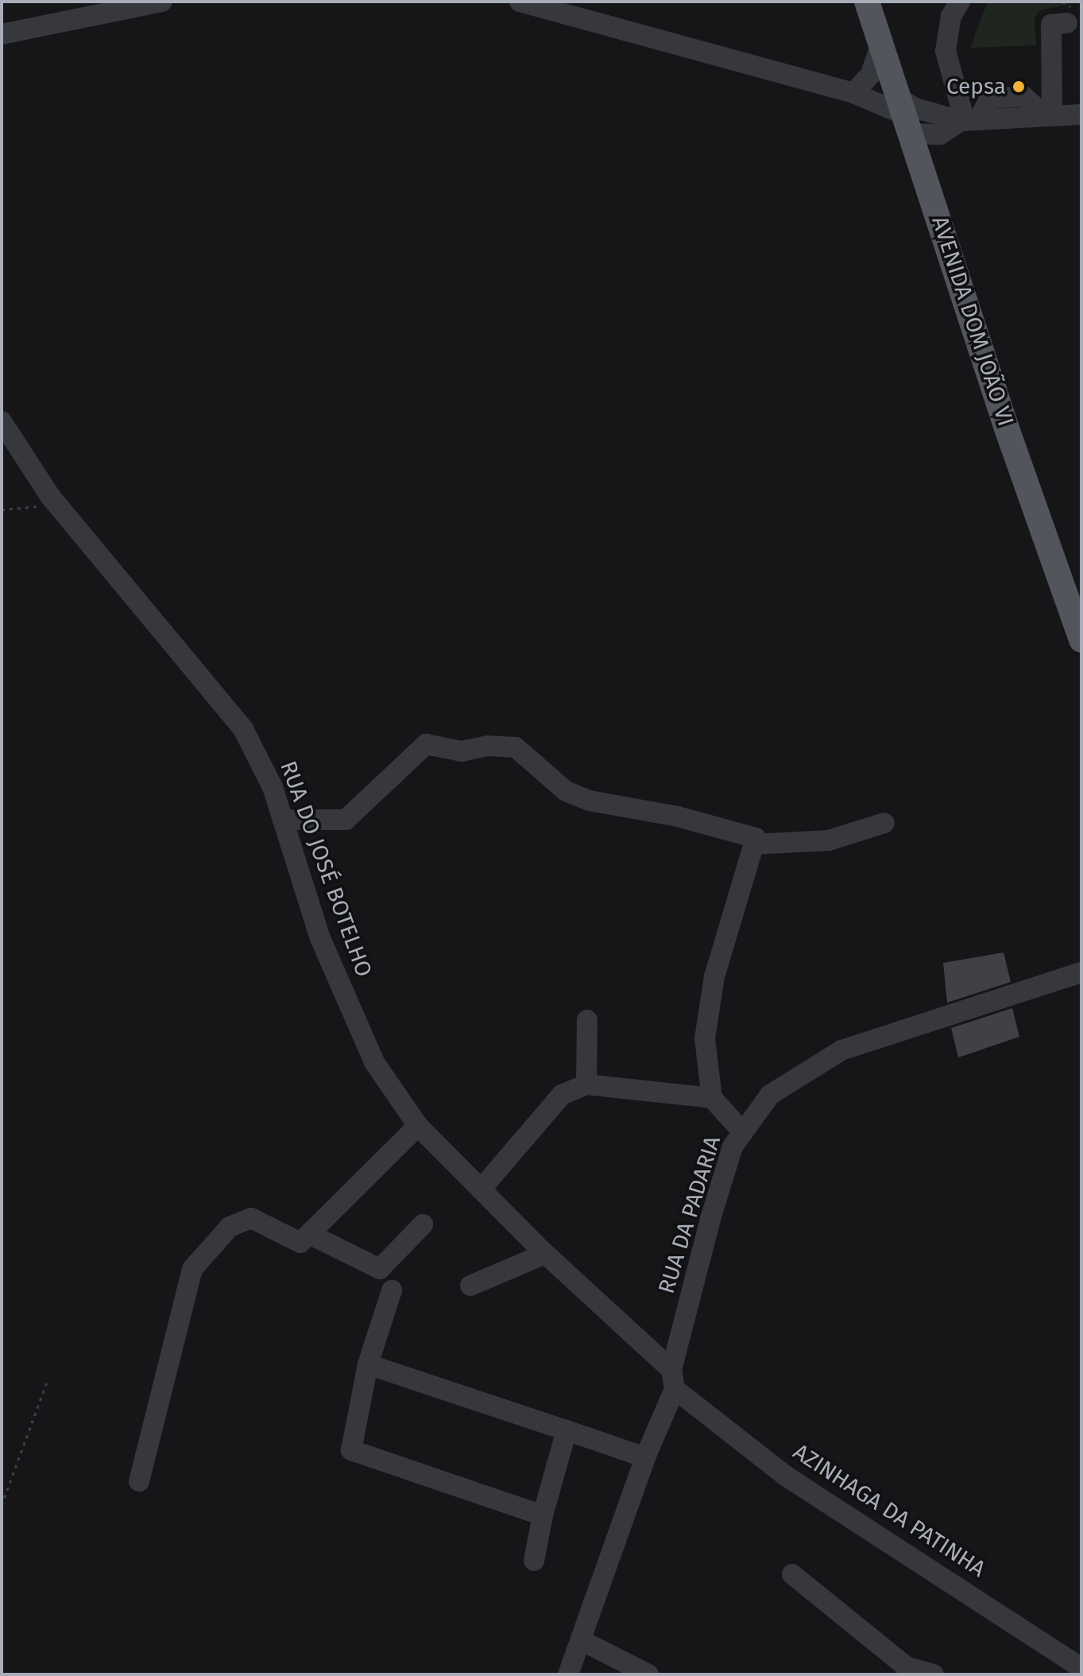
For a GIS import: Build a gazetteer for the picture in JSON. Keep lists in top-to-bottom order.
{
  "streets": {
    "main road": ["AVENIDA DOM JOÃO VI"],
    "street": ["RUA DO JOSÉ BOTELHO", "RUA DA PADARIA", "AZINHAGA DA PATINHA"]
  },
  "crossings": [
    ["RUA DO JOSÉ BOTELHO", "RUA DA PADARIA"],
    ["RUA DO JOSÉ BOTELHO", "AZINHAGA DA PATINHA"],
    ["RUA DA PADARIA", "AZINHAGA DA PATINHA"]
  ],
  "places": ["Cepsa"]
}
